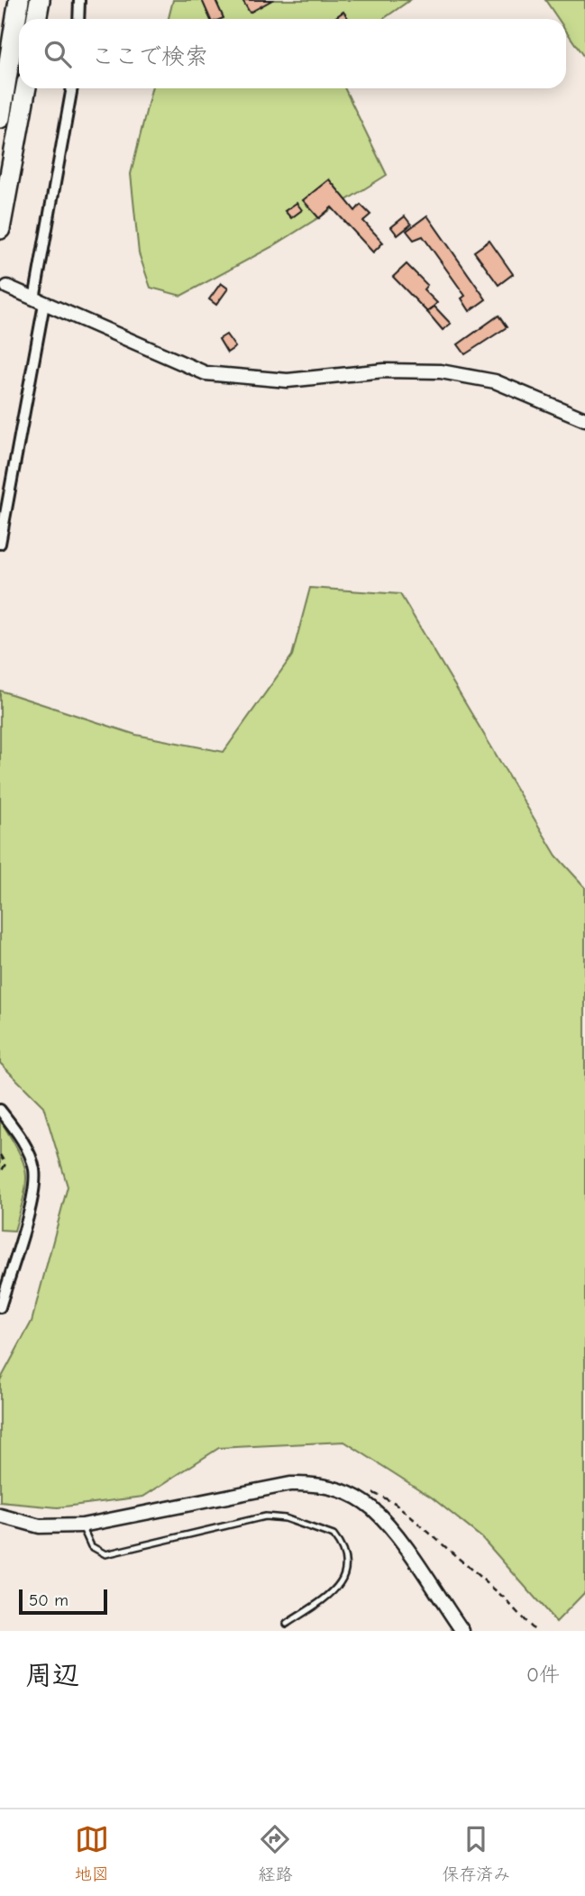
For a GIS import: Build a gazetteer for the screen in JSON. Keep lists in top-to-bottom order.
{
  "scale_bar": "50 m",
  "page": {
    "search": "ここで検索",
    "scale": "50 m",
    "heading": ["周辺", "0件"],
    "nav": ["地図", "経路", "保存済み"]
  }
}
